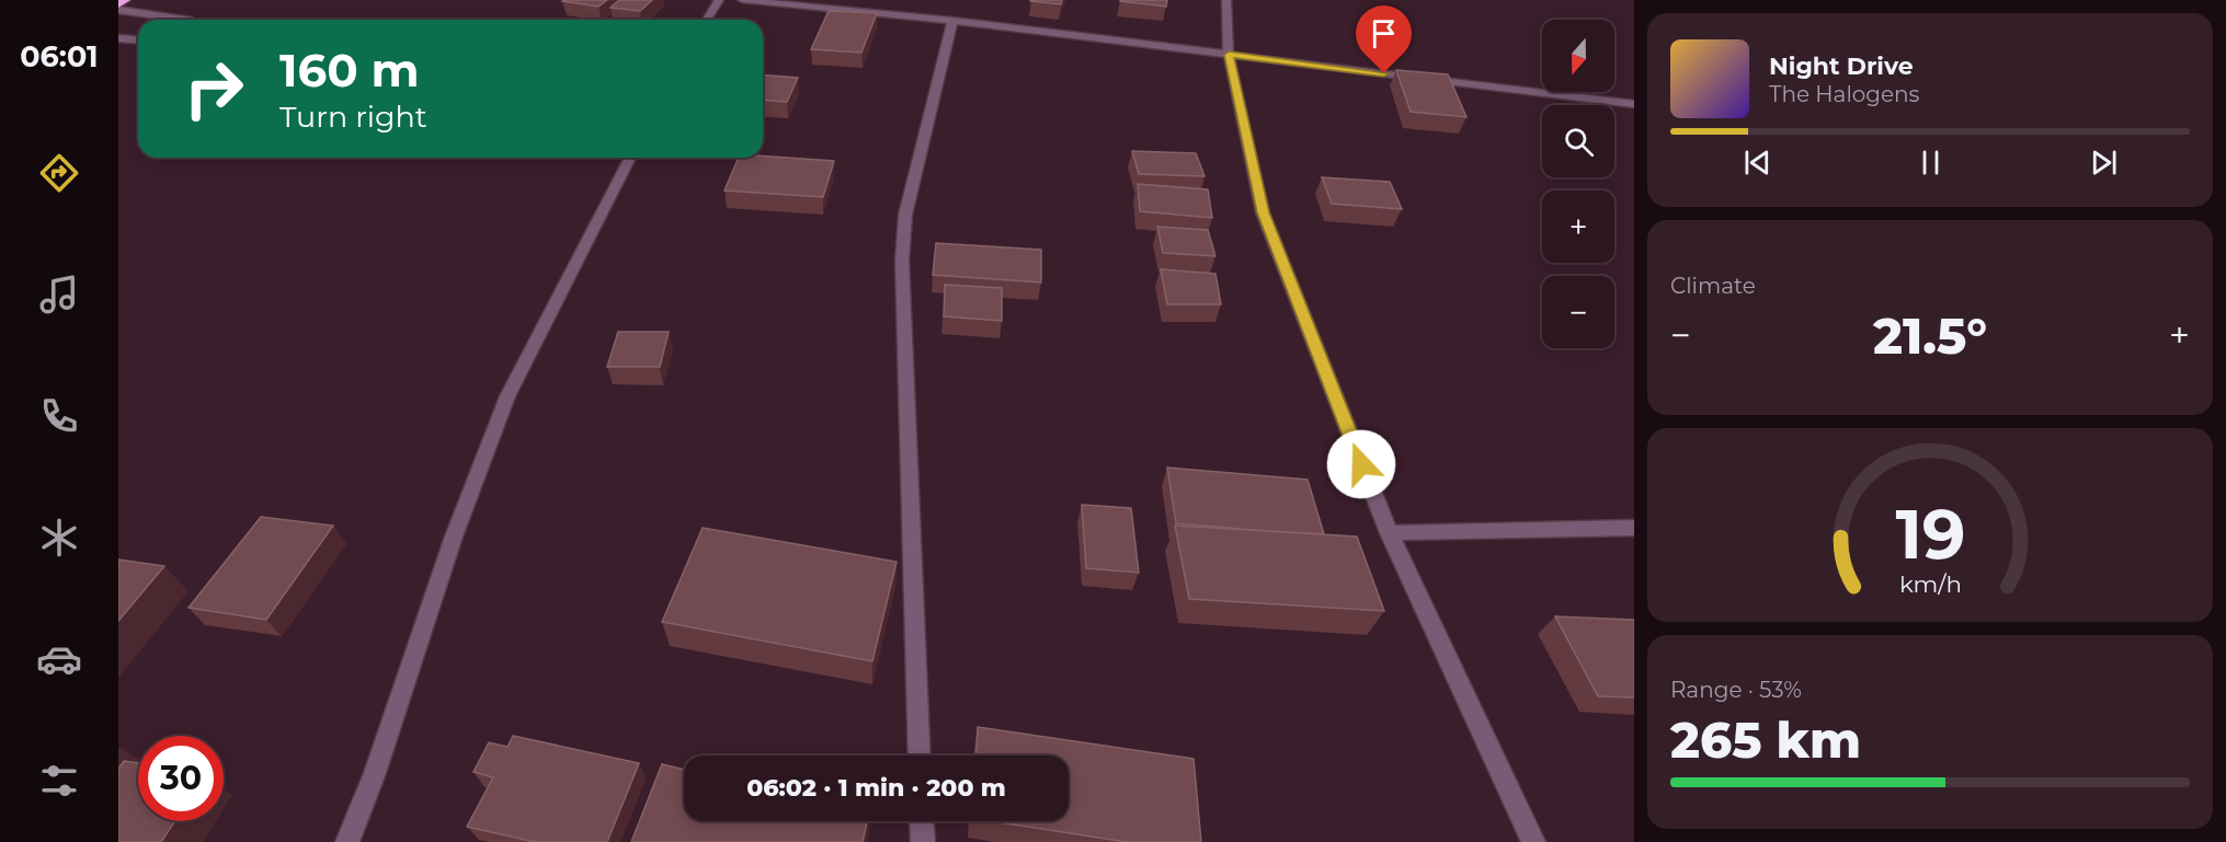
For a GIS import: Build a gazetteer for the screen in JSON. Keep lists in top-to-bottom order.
{
  "north": "bottom",
  "page": {
    "tabs": "06:01",
    "map_buttons": ["+", "−"],
    "turn": ["160 m", "Turn right"],
    "song": ["Night Drive", "The Halogens"],
    "tile": [
      "Climate",
      ["Range · 53%", "265 km"]
    ],
    "heat": ["−", "21.5°", "+"],
    "limit": "30",
    "trip": "06:02 · 1 min · 200 m",
    "gauge": ["19", "km/h"]
  }
}
